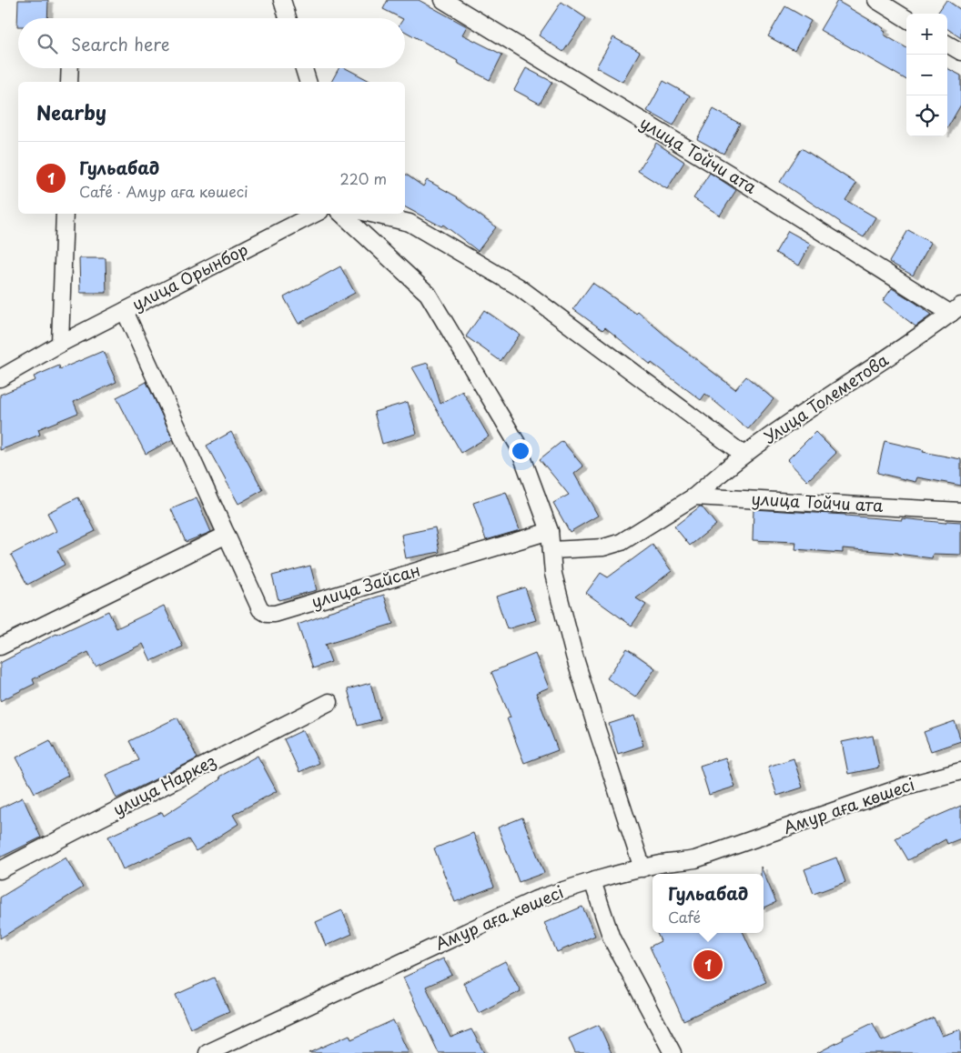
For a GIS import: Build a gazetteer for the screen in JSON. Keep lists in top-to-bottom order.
{
  "streets": {
    "street": [
      "улица Тойчи ата",
      "улица Орынбор",
      "Улица Толеметова",
      "улица Зайсан",
      "улица Наркез",
      "Амур аға көшесі"
    ]
  },
  "crossings": [
    ["улица Тойчи ата", "Улица Толеметова"],
    ["улица Орынбор", "улица Зайсан"]
  ],
  "page": {
    "map_buttons": ["+", "−"],
    "search": "Search here",
    "heading": "Nearby",
    "list": [
      {
        "mark": "1",
        "name": "Гульабад",
        "note": "Café · Амур аға көшесі",
        "value": "220 m"
      }
    ],
    "popup": ["Гульабад", "Café"],
    "pins": "1"
  }
}
